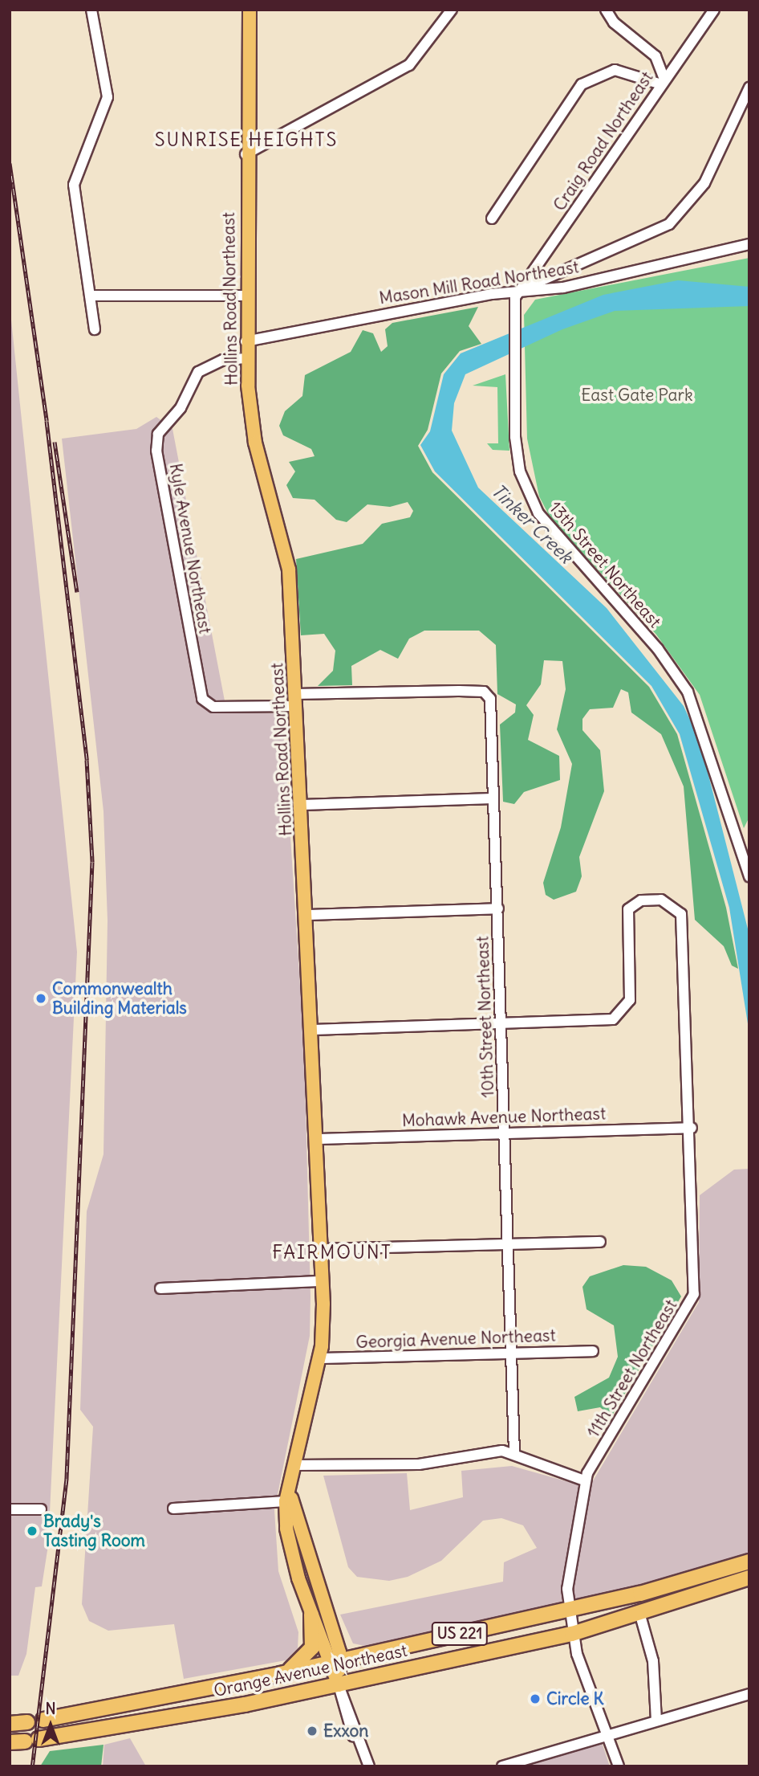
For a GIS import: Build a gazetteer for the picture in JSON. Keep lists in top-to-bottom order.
{
  "streets": {
    "highway": ["US 221", "Orange Avenue Northeast"],
    "main road": ["Hollins Road Northeast"],
    "street": [
      "Craig Road Northeast",
      "Mason Mill Road Northeast",
      "Kyle Avenue Northeast",
      "13th Street Northeast",
      "10th Street Northeast",
      "Mohawk Avenue Northeast",
      "Georgia Avenue Northeast",
      "11th Street Northeast"
    ]
  },
  "crossings": [
    ["Craig Road Northeast", "Mason Mill Road Northeast"],
    ["Craig Road Northeast", "13th Street Northeast"],
    ["Mason Mill Road Northeast", "Hollins Road Northeast"],
    ["Mason Mill Road Northeast", "13th Street Northeast"],
    ["Hollins Road Northeast", "Kyle Avenue Northeast"],
    ["Hollins Road Northeast", "Mohawk Avenue Northeast"],
    ["Hollins Road Northeast", "Georgia Avenue Northeast"],
    ["Hollins Road Northeast", "Orange Avenue Northeast"],
    ["Kyle Avenue Northeast", "10th Street Northeast"],
    ["10th Street Northeast", "Mohawk Avenue Northeast"],
    ["10th Street Northeast", "Georgia Avenue Northeast"],
    ["10th Street Northeast", "11th Street Northeast"],
    ["Mohawk Avenue Northeast", "11th Street Northeast"],
    ["11th Street Northeast", "Orange Avenue Northeast"]
  ],
  "districts": ["SUNRISE HEIGHTS", "FAIRMOUNT"],
  "water": ["Tinker Creek"],
  "parks": ["East Gate Park"],
  "places": [
    "Commonwealth Building Materials",
    "Brady's Tasting Room",
    "Circle K",
    "Exxon"
  ],
  "north": "top"
}
